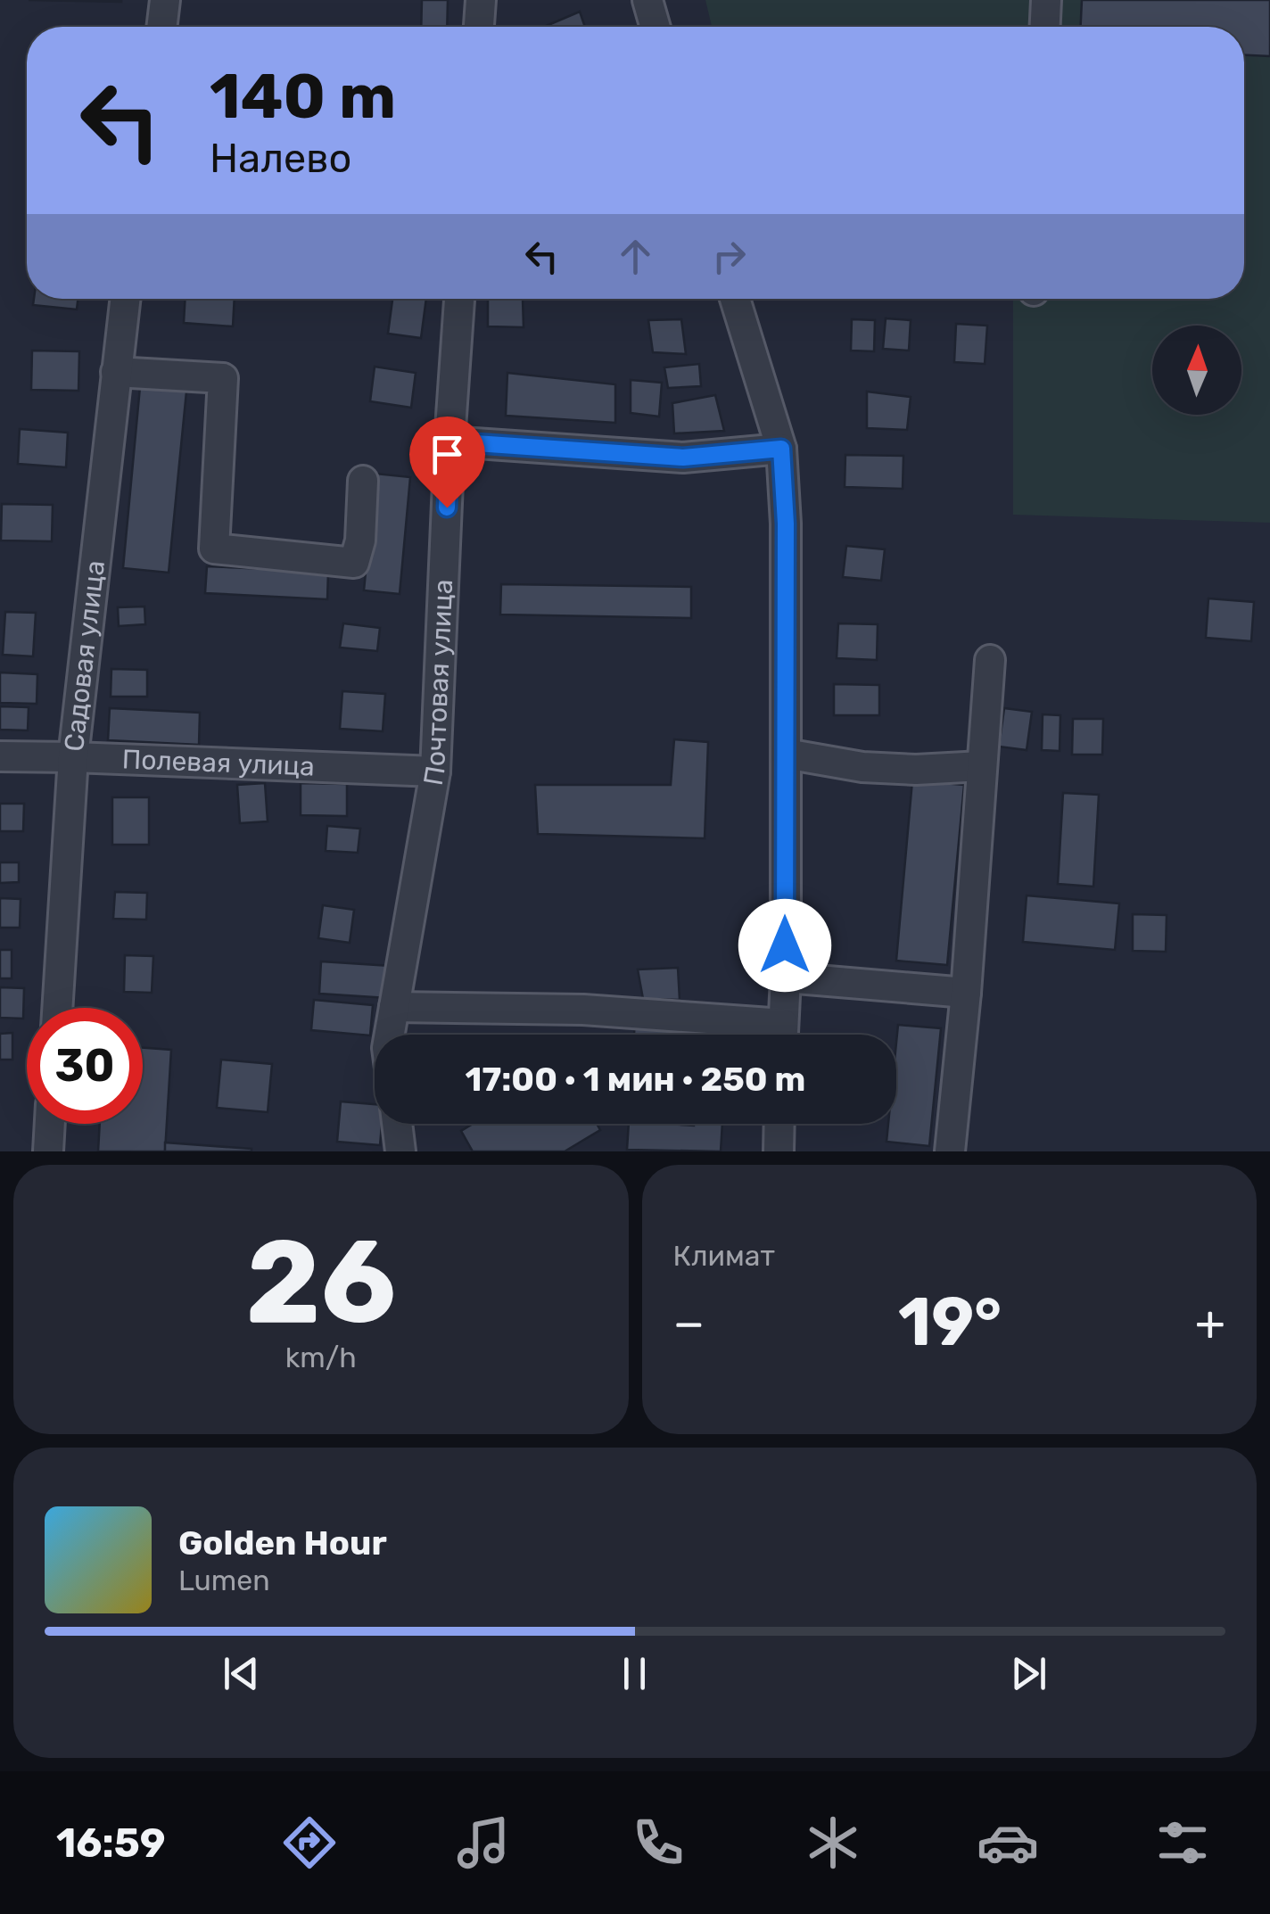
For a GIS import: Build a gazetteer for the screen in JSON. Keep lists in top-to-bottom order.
{
  "streets": {
    "street": ["Садовая улица", "Почтовая улица", "Полевая улица"]
  },
  "crossings": [
    ["Садовая улица", "Полевая улица"],
    ["Почтовая улица", "Полевая улица"]
  ],
  "north": "top",
  "page": {
    "turn": ["140 m", "Налево"],
    "limit": "30",
    "trip": "17:00 · 1 мин · 250 m",
    "tile": [
      ["26", "km/h"],
      "Климат"
    ],
    "heat": ["−", "19°", "+"],
    "song": ["Golden Hour", "Lumen"],
    "tabs": "16:59"
  }
}
